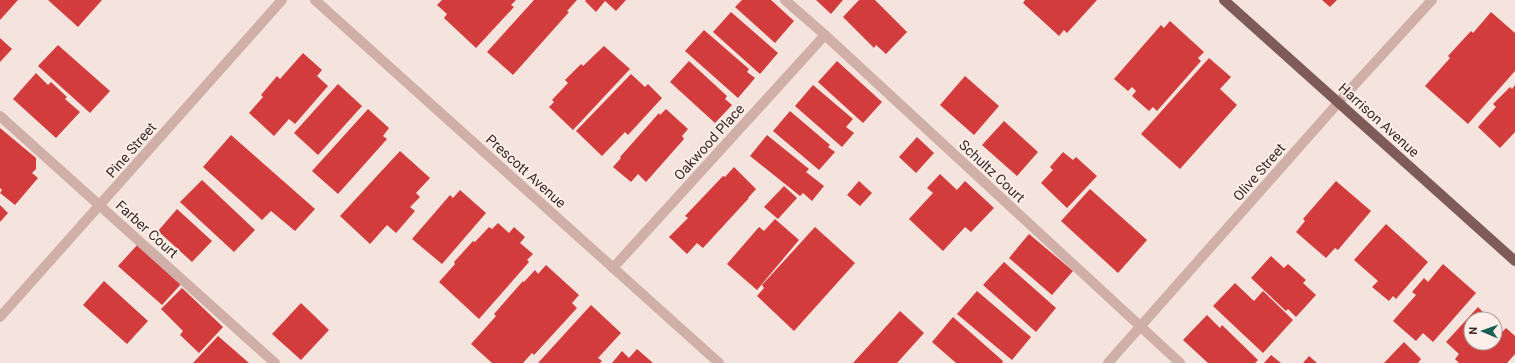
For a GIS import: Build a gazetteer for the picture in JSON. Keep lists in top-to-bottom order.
{
  "streets": {
    "main road": ["Harrison Avenue"],
    "street": [
      "Oakwood Place",
      "Pine Street",
      "Prescott Avenue",
      "Schultz Court",
      "Olive Street",
      "Farber Court"
    ]
  },
  "crossings": [
    ["Harrison Avenue", "Olive Street"],
    ["Oakwood Place", "Prescott Avenue"],
    ["Oakwood Place", "Schultz Court"],
    ["Pine Street", "Farber Court"],
    ["Schultz Court", "Olive Street"]
  ],
  "north": "left"
}
